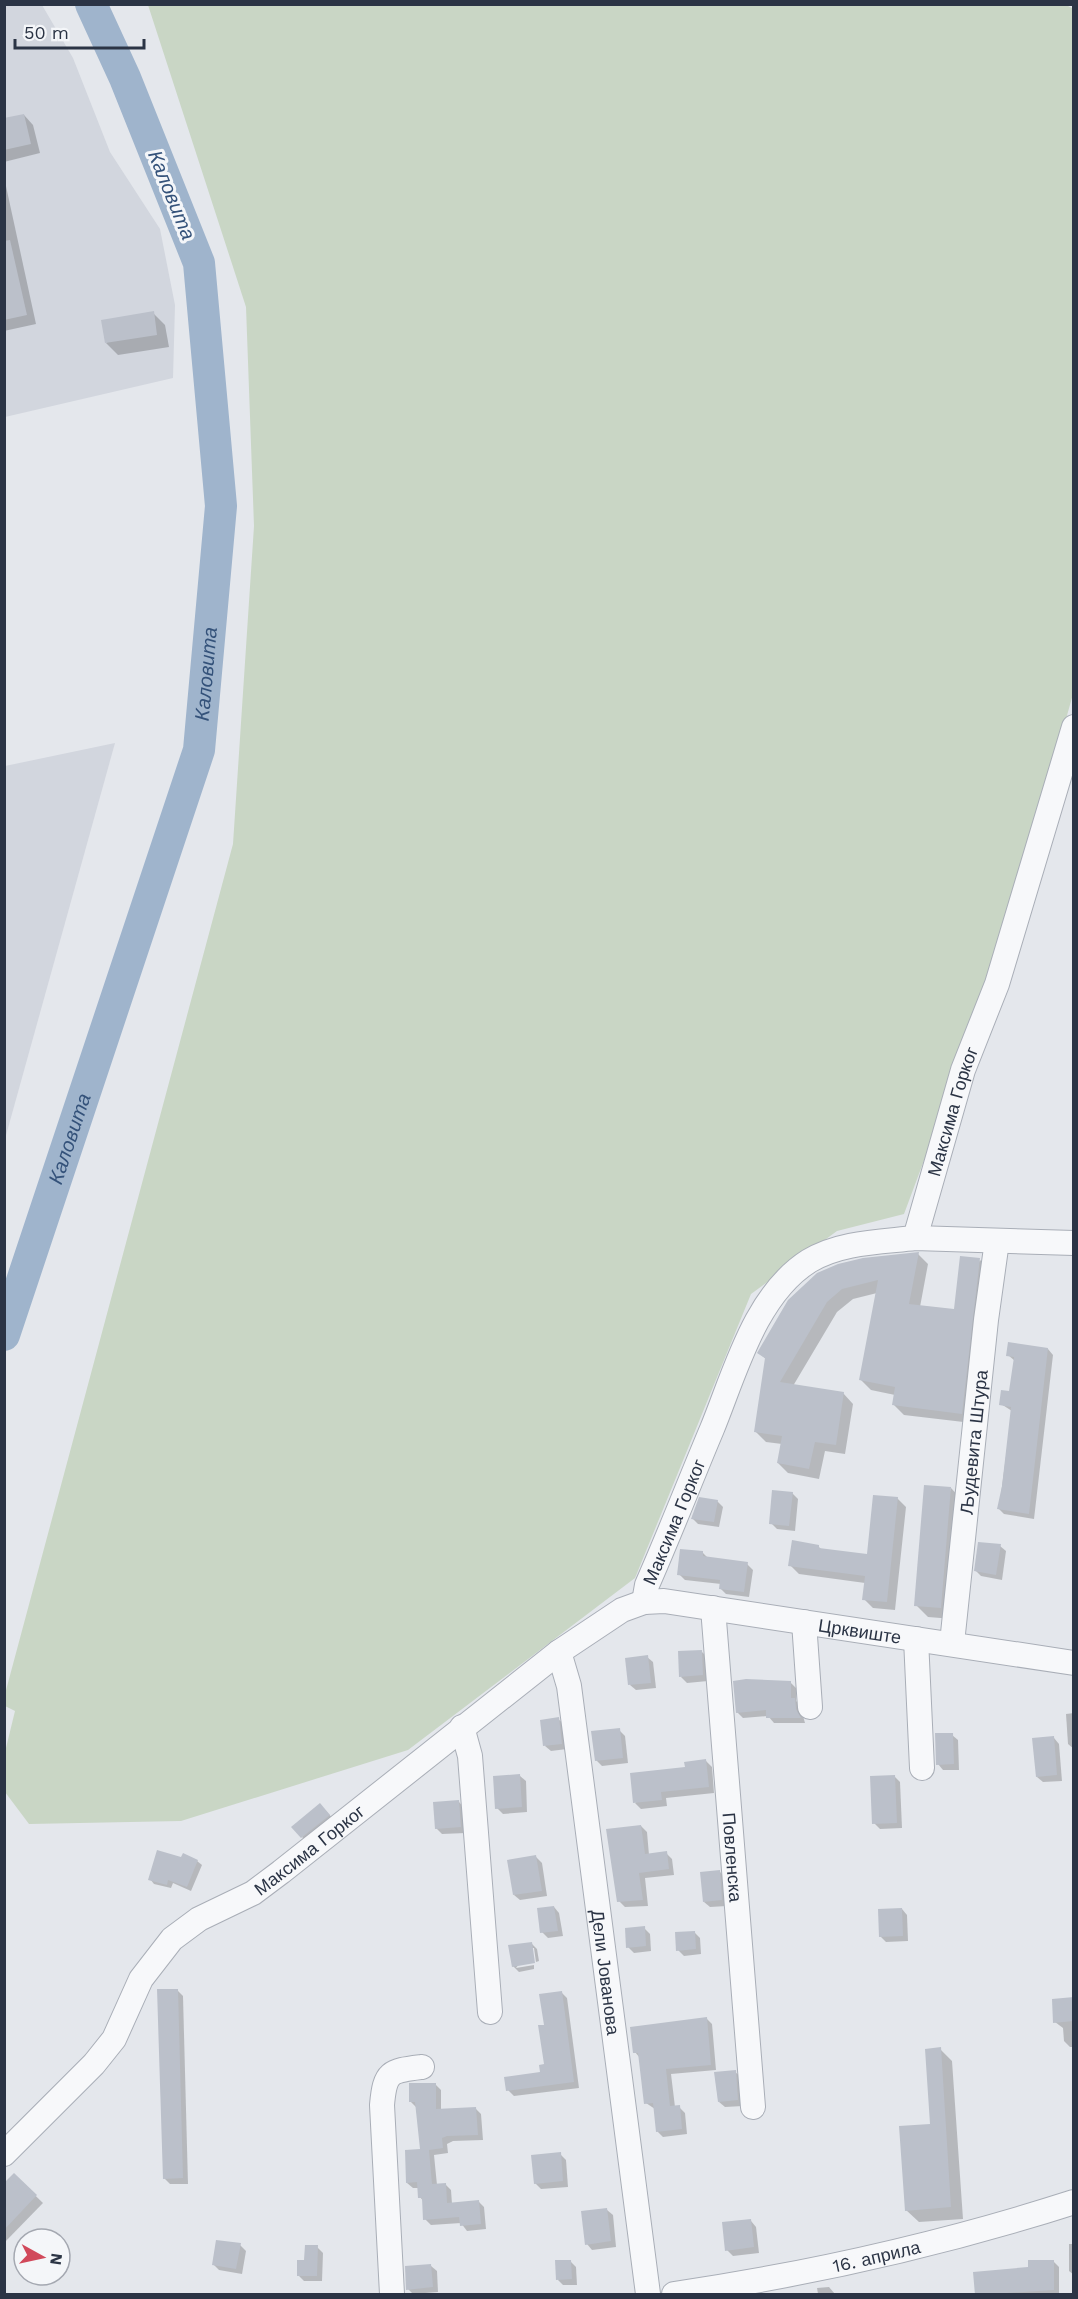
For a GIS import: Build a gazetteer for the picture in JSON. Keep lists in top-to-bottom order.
{
  "streets": {
    "street": [
      "Максима Горког",
      "Људевита Штура",
      "Црквиште",
      "Повленска",
      "Дели Јованова",
      "16. априла"
    ]
  },
  "crossings": [
    ["Максима Горког", "Црквиште"],
    ["Максима Горког", "Дели Јованова"],
    ["Људевита Штура", "Црквиште"],
    ["Црквиште", "Повленска"]
  ],
  "water": ["Каловита"],
  "scale_bar": "50 m",
  "north": "right"
}
